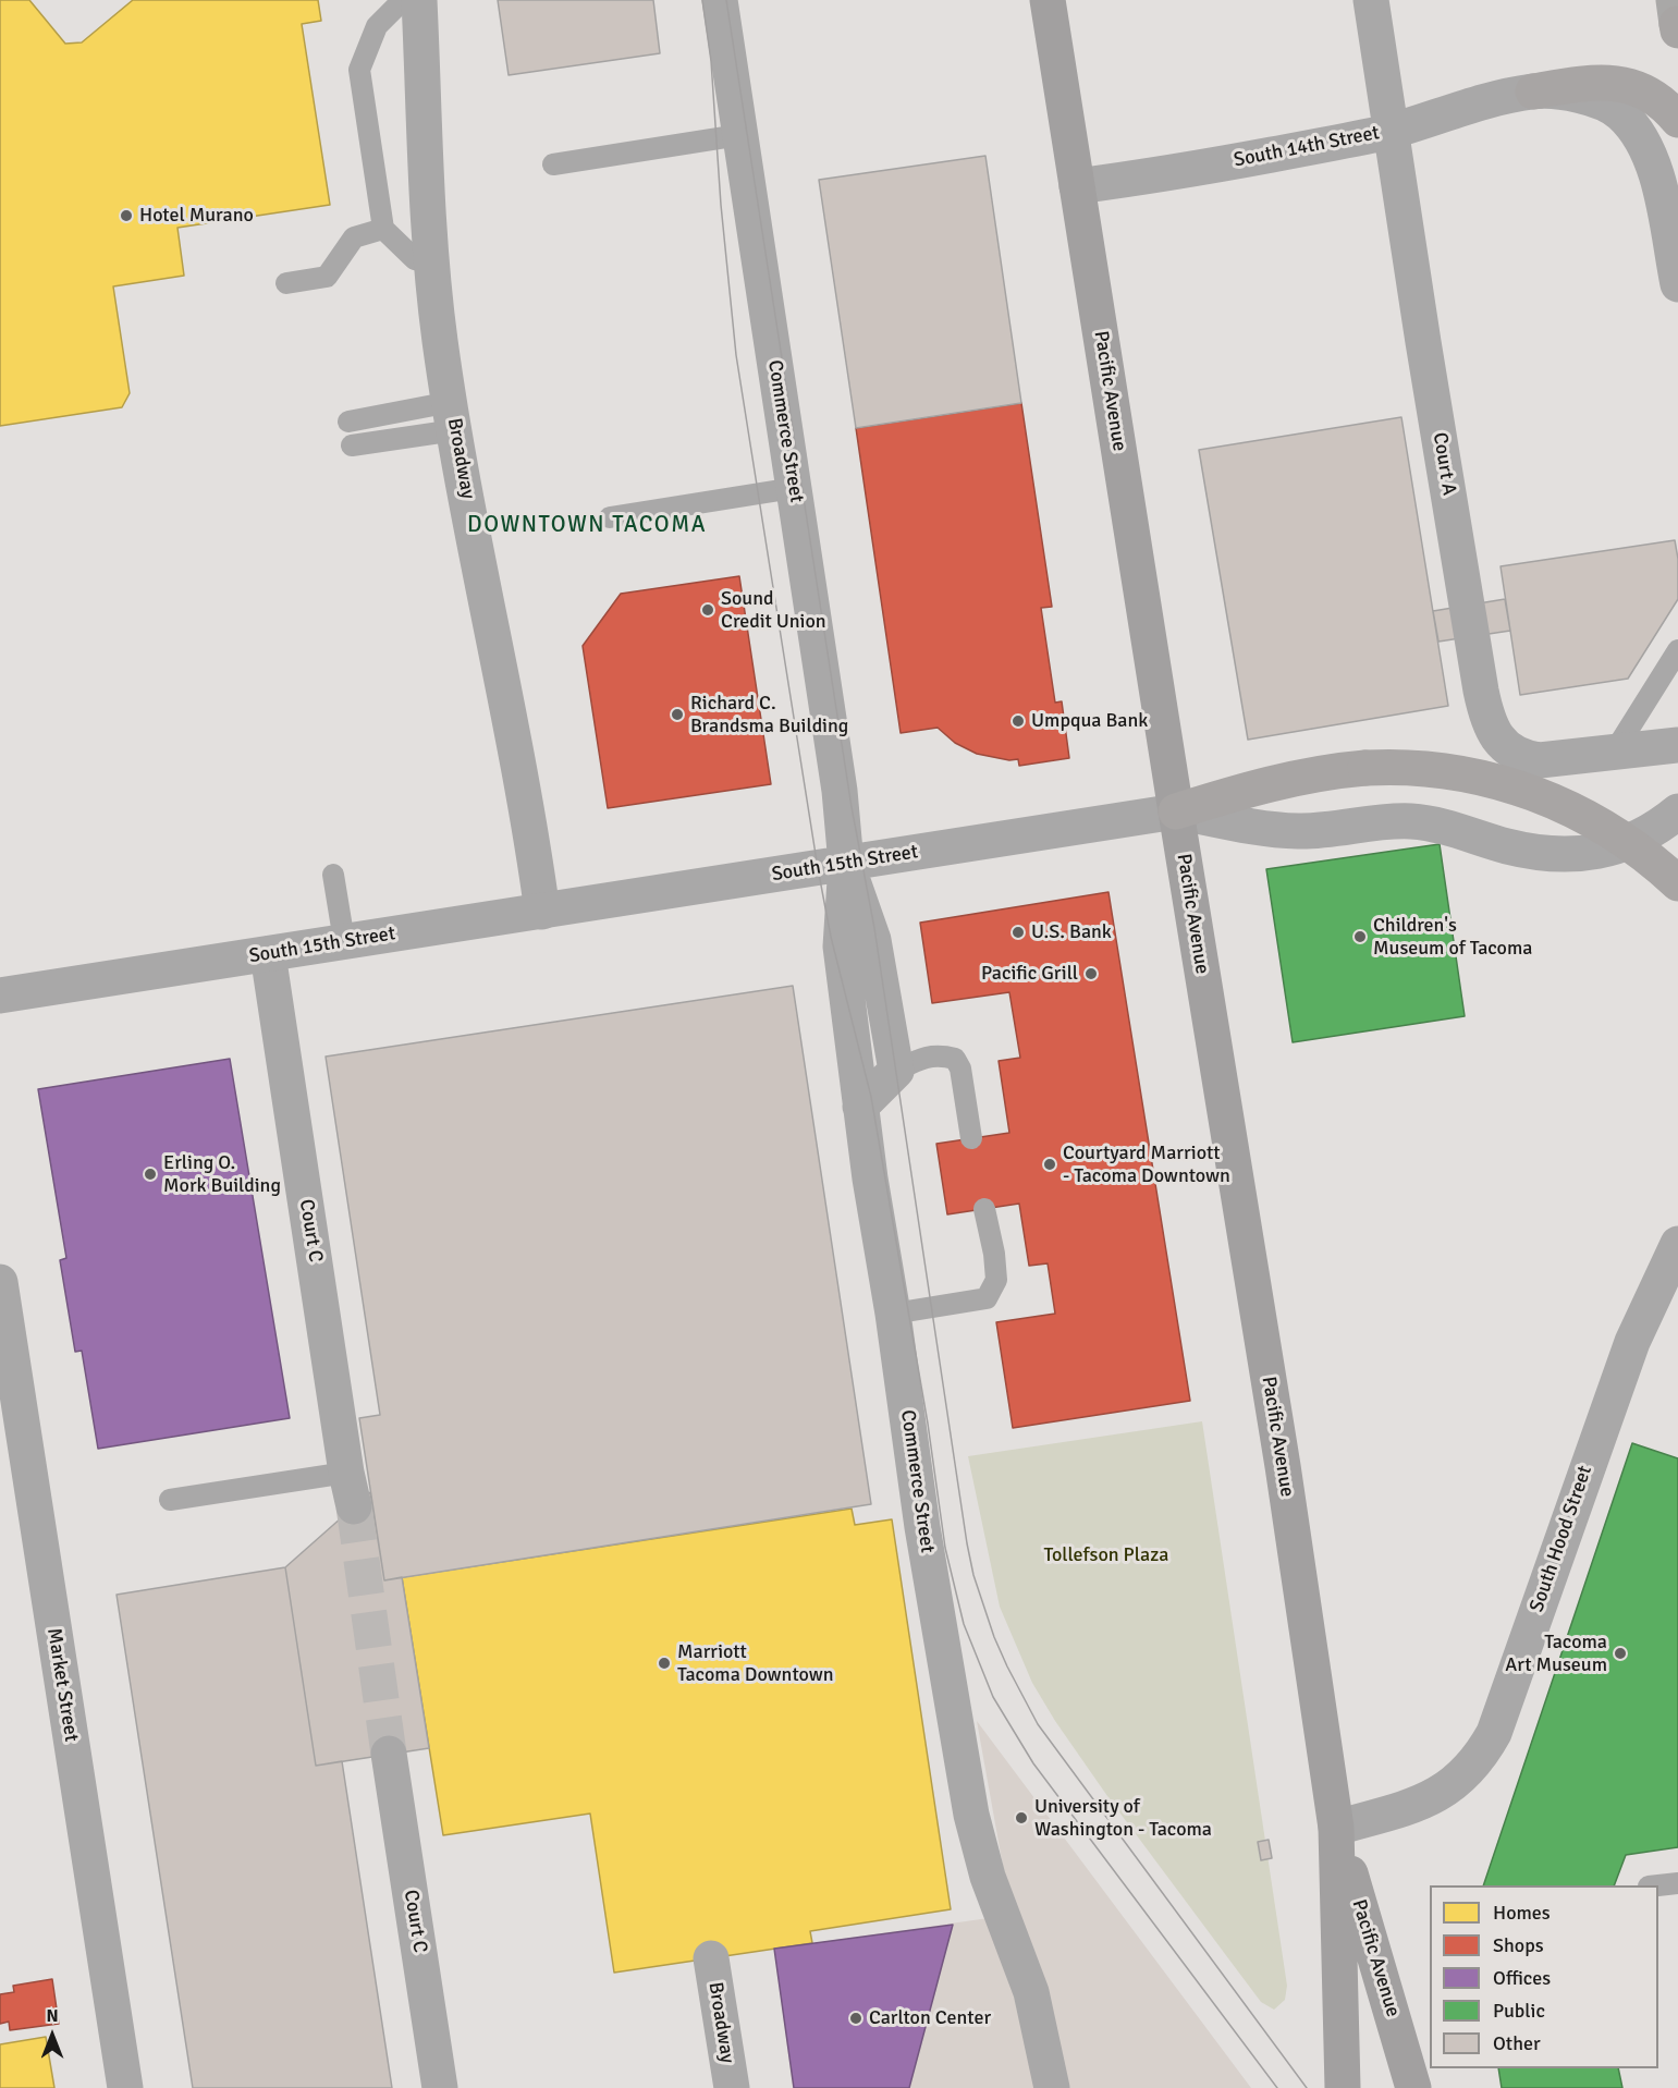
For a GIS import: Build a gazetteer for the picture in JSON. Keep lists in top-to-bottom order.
{
  "streets": {
    "main road": ["Pacific Avenue"],
    "street": [
      "South 14th Street",
      "Commerce Street",
      "Broadway",
      "Court A",
      "South 15th Street",
      "Court C",
      "South Hood Street",
      "Market Street"
    ]
  },
  "crossings": [
    ["South 14th Street", "Pacific Avenue"],
    ["South 14th Street", "Court A"],
    ["Pacific Avenue", "South 15th Street"],
    ["Pacific Avenue", "South Hood Street"],
    ["Commerce Street", "South 15th Street"],
    ["Broadway", "South 15th Street"],
    ["South 15th Street", "Court C"]
  ],
  "districts": ["DOWNTOWN TACOMA"],
  "parks": ["Tollefson Plaza"],
  "places": [
    "Hotel Murano",
    "Sound Credit Union",
    "Richard C. Brandsma Building",
    "Umpqua Bank",
    "U.S. Bank",
    "Children's Museum of Tacoma",
    "Pacific Grill",
    "Courtyard Marriott - Tacoma Downtown",
    "Erling O. Mork Building",
    "Tacoma Art Museum",
    "Marriott Tacoma Downtown",
    "University of Washington - Tacoma",
    "Carlton Center"
  ],
  "legend": [
    "Homes",
    "Shops",
    "Offices",
    "Public",
    "Other"
  ],
  "north": "top"
}
